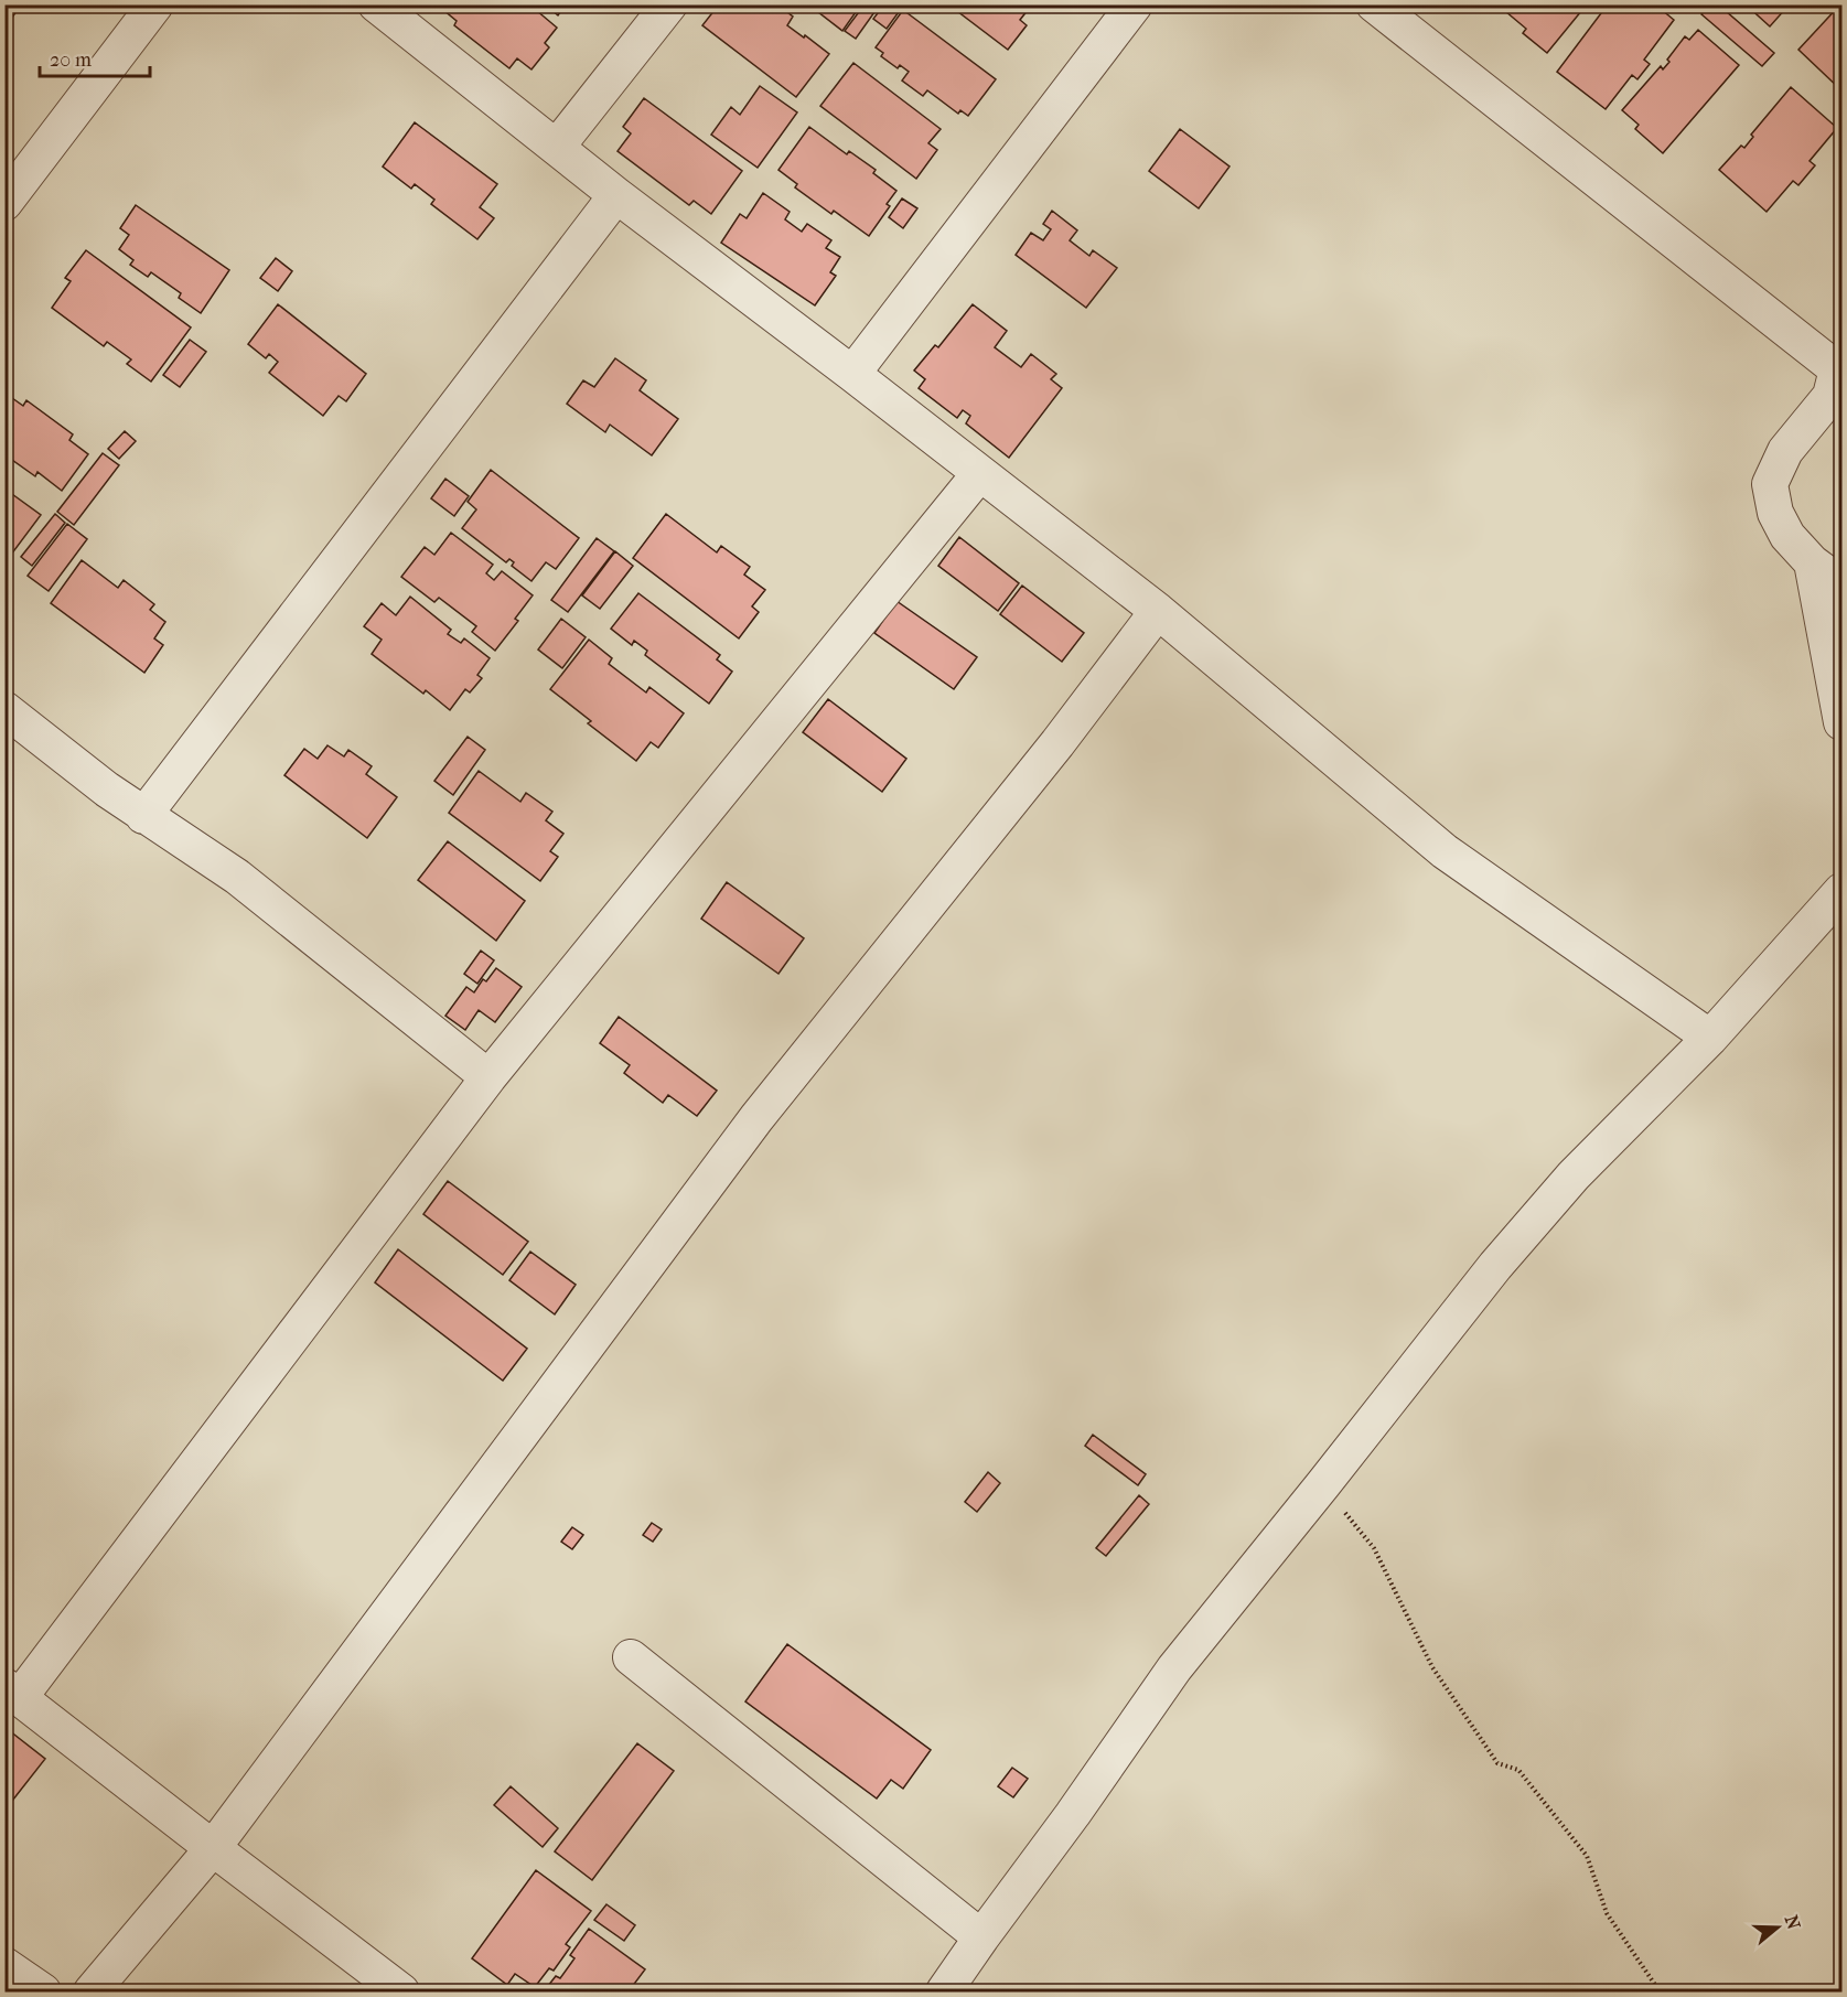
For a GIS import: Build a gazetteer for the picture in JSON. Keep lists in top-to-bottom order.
{
  "scale_bar": "20 m",
  "north": "right"
}
